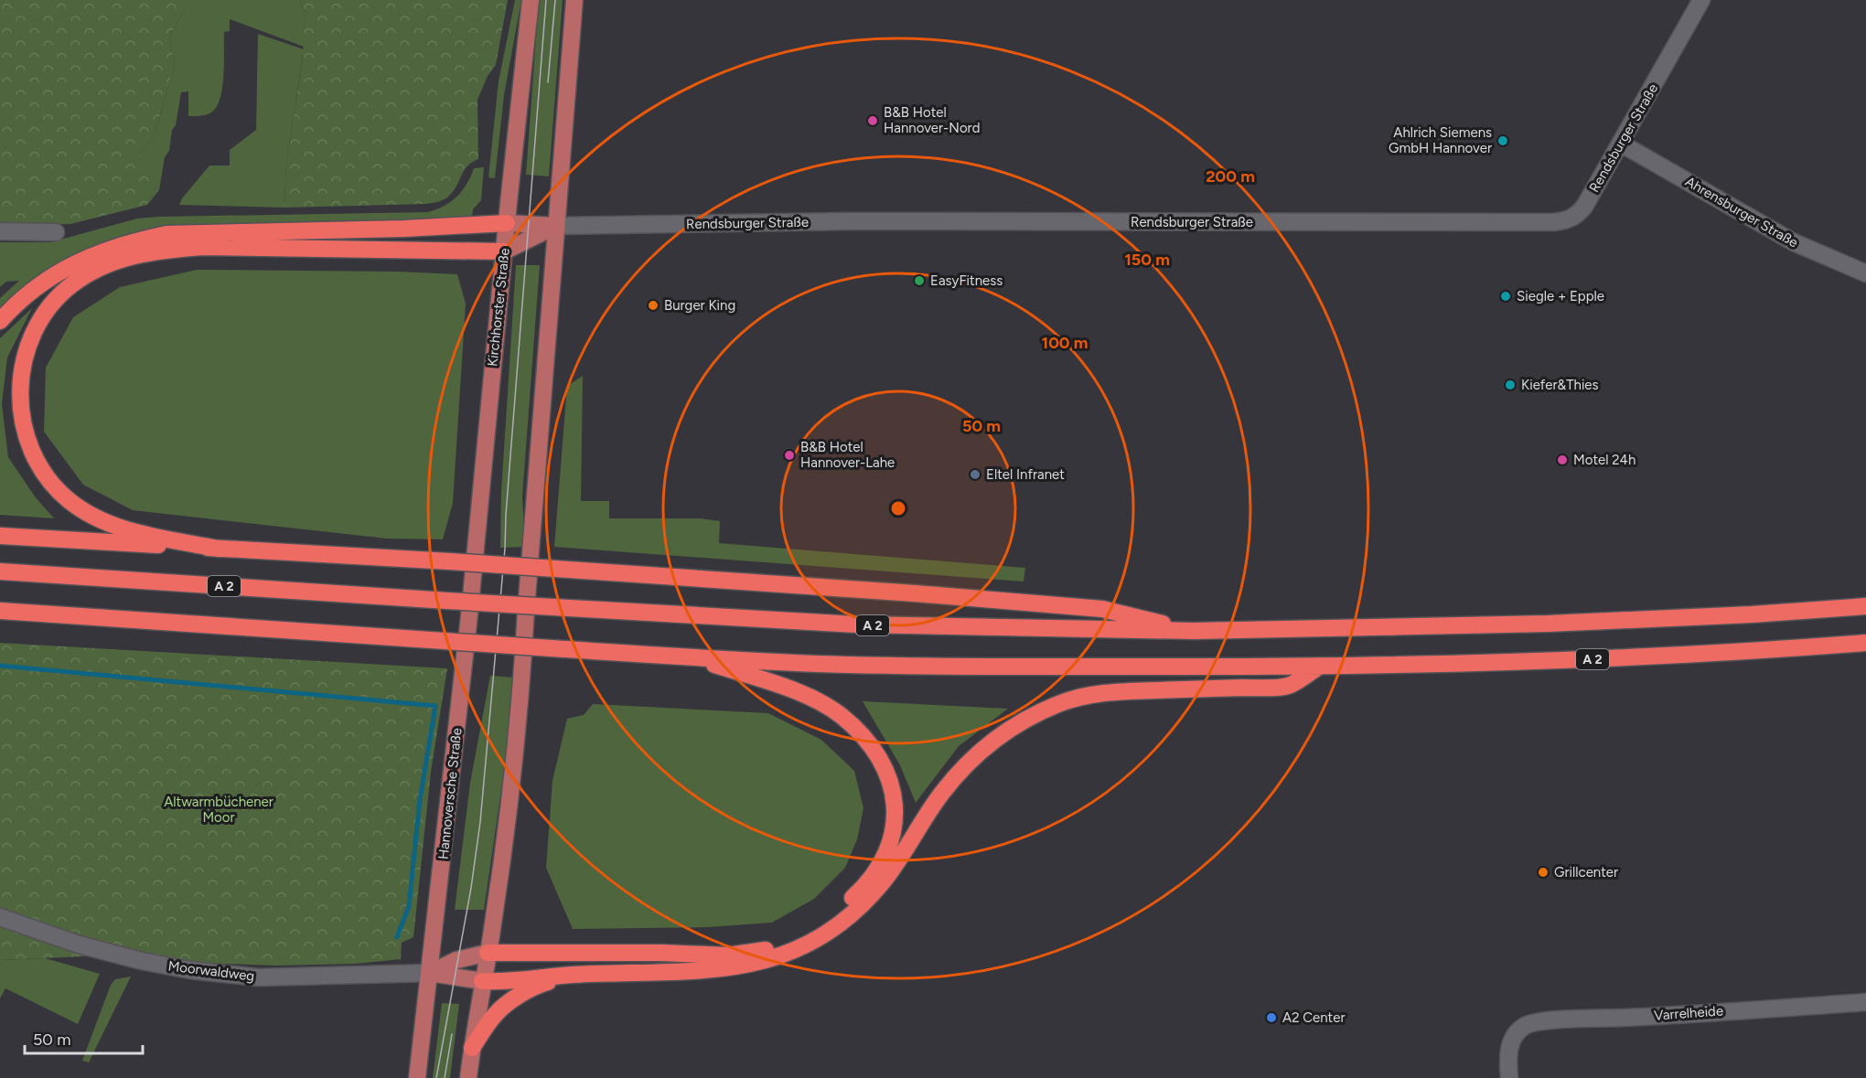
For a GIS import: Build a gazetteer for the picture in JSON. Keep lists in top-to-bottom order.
{
  "streets": {
    "highway": ["A 2"],
    "main road": ["Kirchhorster Straße", "Hannoversche Straße"],
    "street": [
      "Rendsburger Straße",
      "Ahrensburger Straße",
      "Moorwaldweg",
      "Varrelheide"
    ]
  },
  "crossings": [
    ["Rendsburger Straße", "Ahrensburger Straße"],
    ["Kirchhorster Straße", "Hannoversche Straße"],
    ["Hannoversche Straße", "Moorwaldweg"]
  ],
  "parks": ["Altwarmbüchener Moor"],
  "places": [
    "B&B Hotel Hannover-Nord",
    "Ahlrich Siemens GmbH Hannover",
    "EasyFitness",
    "Siegle + Epple",
    "Burger King",
    "Kiefer&Thies",
    "B&B Hotel Hannover-Lahe",
    "Motel 24h",
    "Eltel Infranet",
    "Grillcenter",
    "A2 Center"
  ],
  "scale_bar": "50 m",
  "rings": [
    "200 m",
    "150 m",
    "100 m",
    "50 m"
  ]
}
